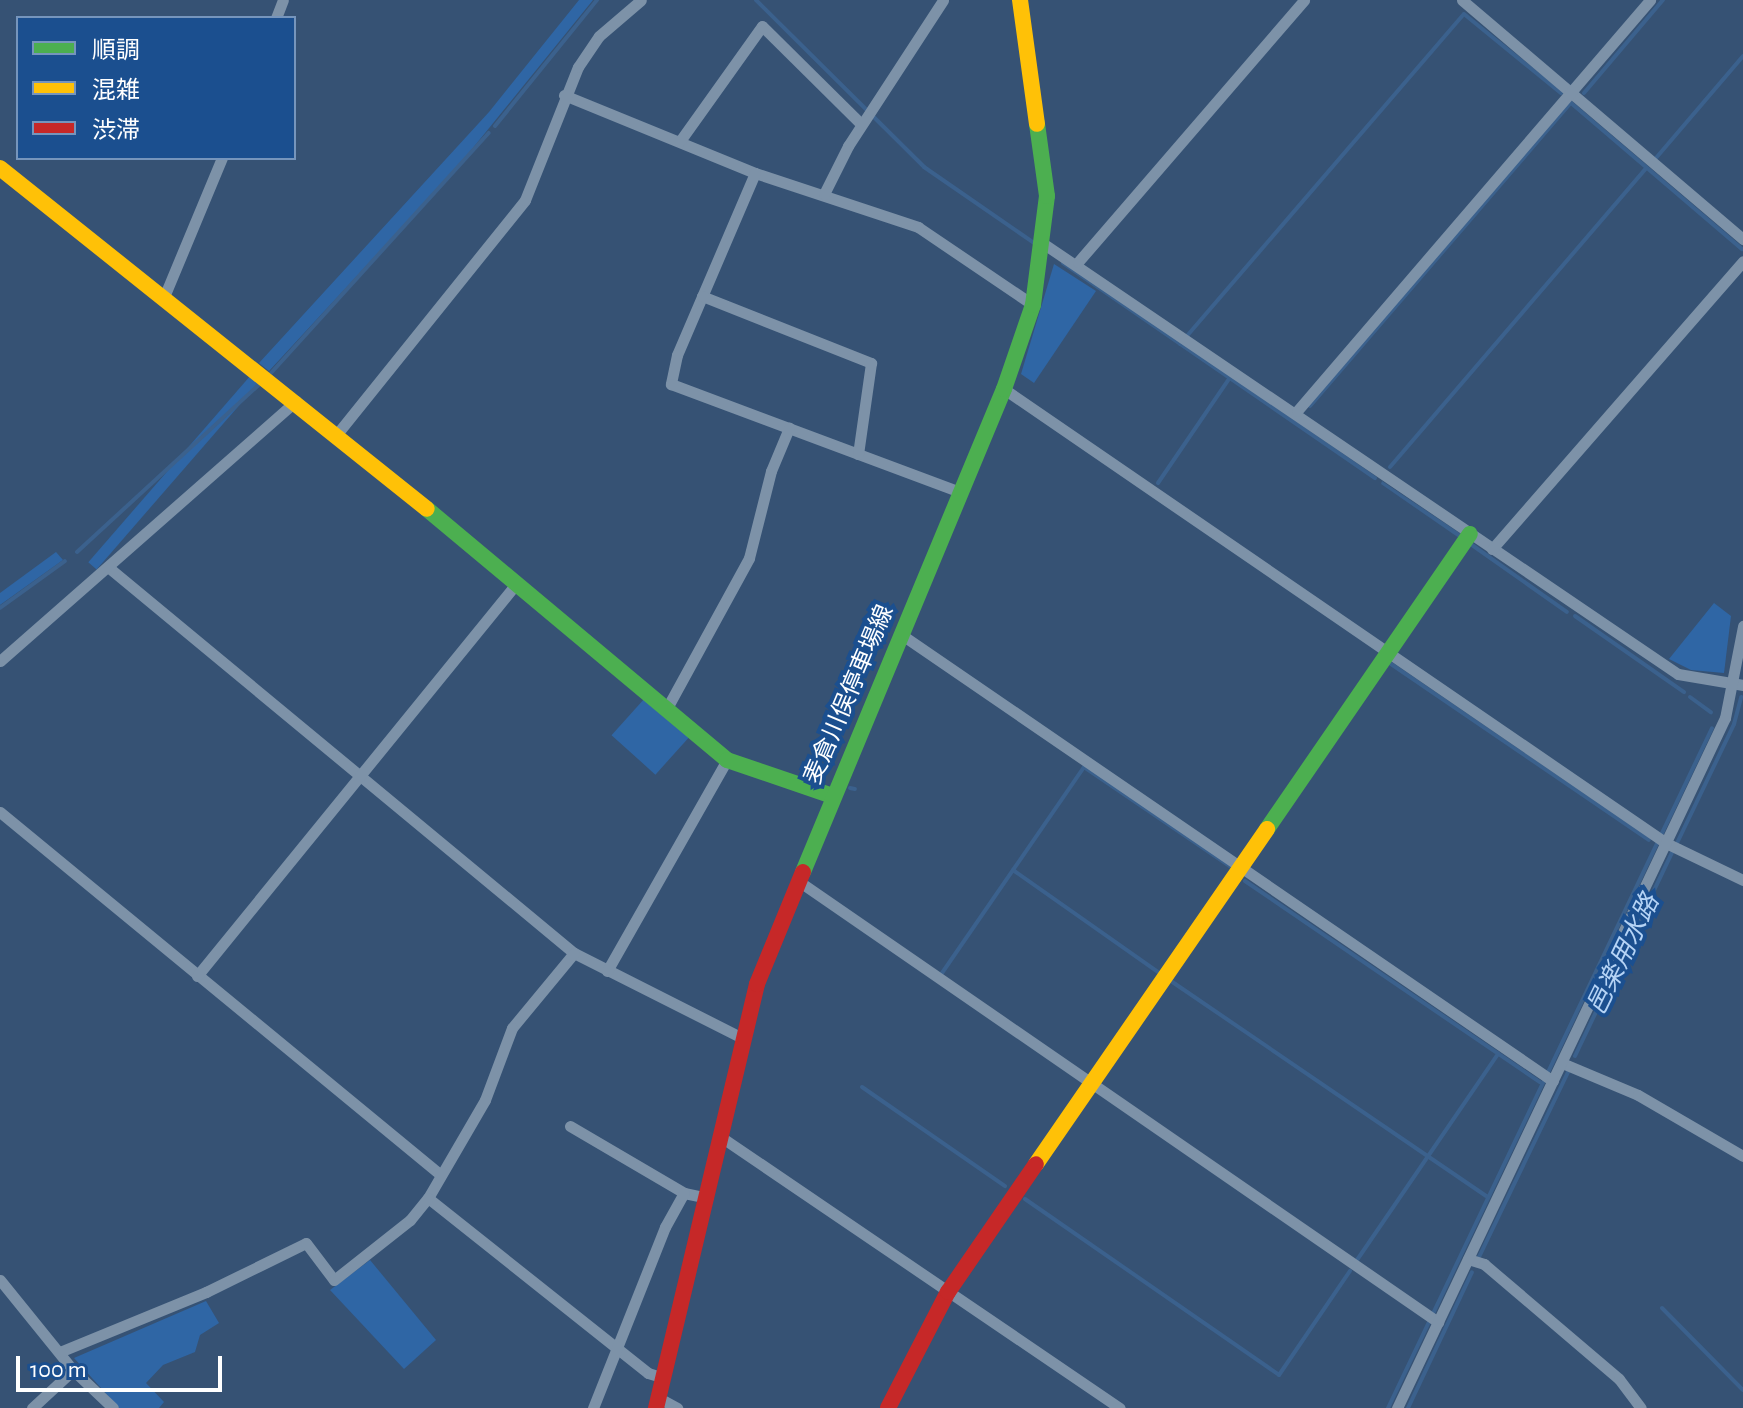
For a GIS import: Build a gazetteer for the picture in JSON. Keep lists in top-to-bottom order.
{
  "streets": {
    "street": ["麦倉川俣停車場線"]
  },
  "water": ["邑楽用水路"],
  "legend": ["順調", "混雑", "渋滞"],
  "scale_bar": "100 m"
}
